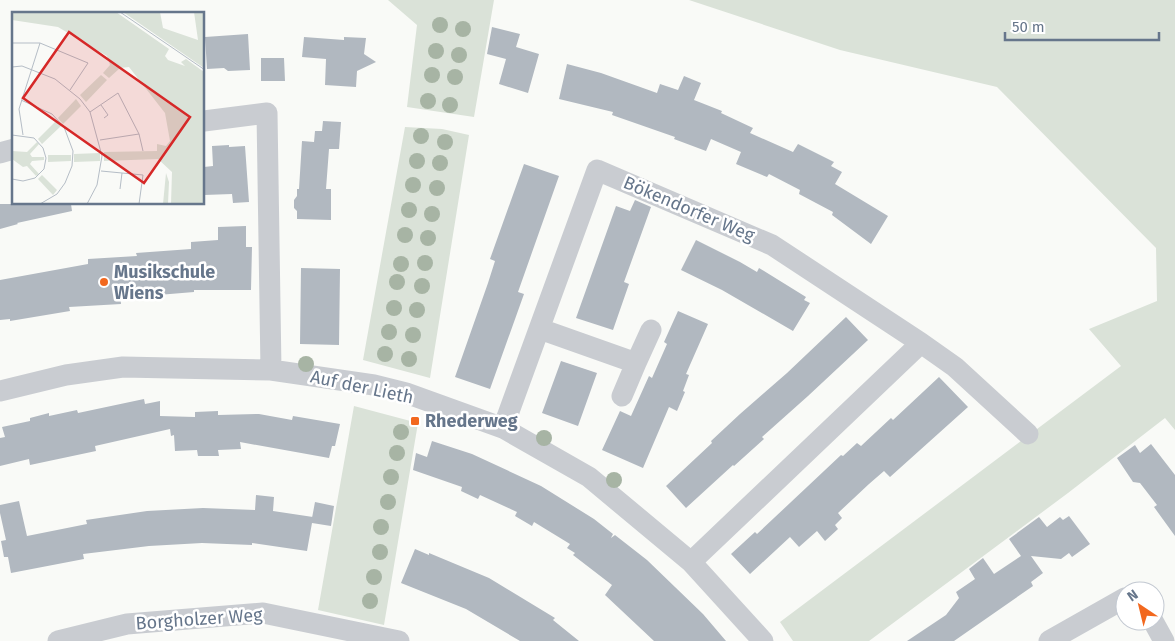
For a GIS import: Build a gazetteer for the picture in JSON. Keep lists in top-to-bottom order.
{
  "streets": {
    "street": ["Bökendorfer Weg", "Auf der Lieth", "Borgholzer Weg"]
  },
  "crossings": [
    ["Bökendorfer Weg", "Auf der Lieth"]
  ],
  "places": {
    "other": ["Musikschule Wiens"],
    "transit": ["Rhederweg"]
  },
  "scale_bar": "50 m",
  "north": "top left"
}
